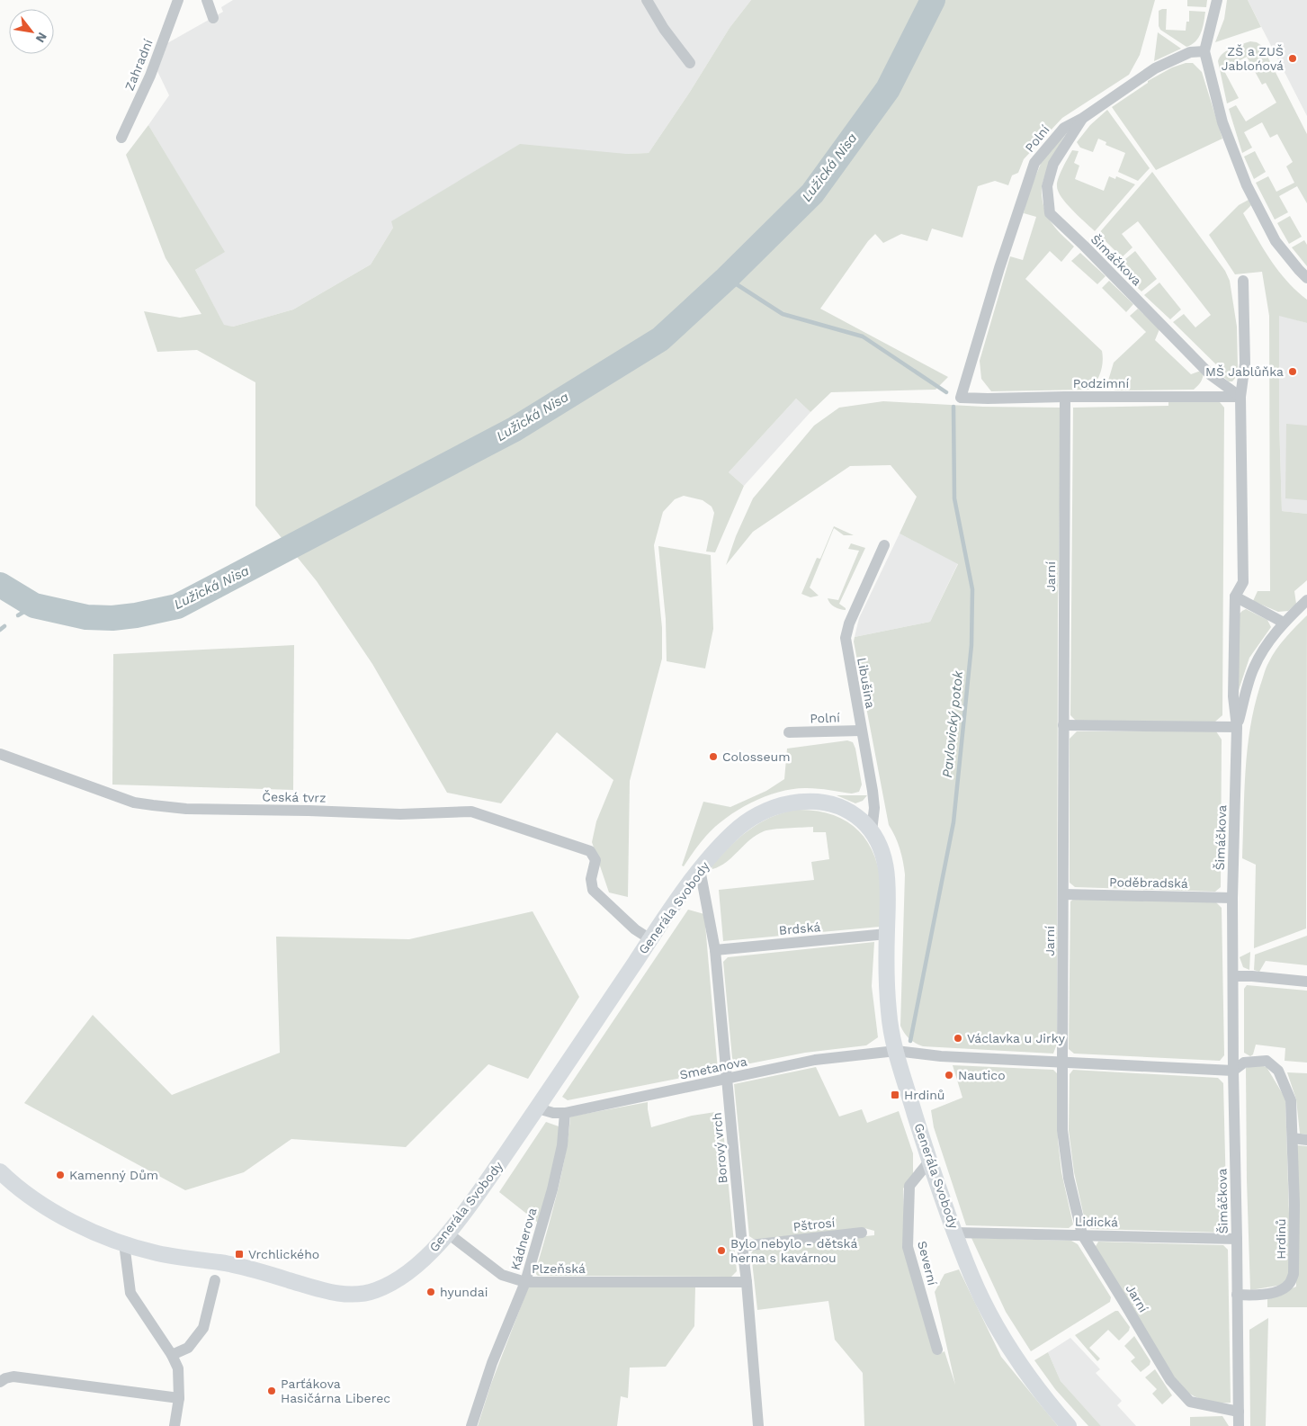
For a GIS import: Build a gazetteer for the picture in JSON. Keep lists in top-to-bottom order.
{
  "streets": {
    "main road": ["Generála Svobody"],
    "street": [
      "Zahradní",
      "Polní",
      "Šimáčkova",
      "Podzimní",
      "Jarní",
      "Libušina",
      "Česká tvrz",
      "Poděbradská",
      "Brdská",
      "Smetanova",
      "Borový vrch",
      "Lidická",
      "Pštrosí",
      "Kádnerova",
      "Hrdinů",
      "Severní",
      "Plzeňská"
    ]
  },
  "crossings": [
    ["Polní", "Šimáčkova"],
    ["Polní", "Podzimní"],
    ["Polní", "Libušina"],
    ["Šimáčkova", "Podzimní"],
    ["Šimáčkova", "Jarní"],
    ["Šimáčkova", "Poděbradská"],
    ["Šimáčkova", "Lidická"],
    ["Šimáčkova", "Hrdinů"],
    ["Podzimní", "Jarní"],
    ["Jarní", "Poděbradská"],
    ["Jarní", "Lidická"],
    ["Jarní", "Hrdinů"],
    ["Libušina", "Generála Svobody"],
    ["Česká tvrz", "Generála Svobody"],
    ["Generála Svobody", "Brdská"],
    ["Generála Svobody", "Smetanova"],
    ["Generála Svobody", "Borový vrch"],
    ["Generála Svobody", "Lidická"],
    ["Generála Svobody", "Kádnerova"],
    ["Generála Svobody", "Hrdinů"],
    ["Generála Svobody", "Severní"],
    ["Brdská", "Borový vrch"],
    ["Smetanova", "Borový vrch"],
    ["Smetanova", "Kádnerova"],
    ["Smetanova", "Hrdinů"],
    ["Borový vrch", "Pštrosí"],
    ["Borový vrch", "Plzeňská"],
    ["Kádnerova", "Plzeňská"]
  ],
  "water": ["Lužická Nisa", "Pavlovický potok"],
  "places": {
    "other": [
      "ZŠ a ZUŠ Jablońová",
      "MŠ Jablůňka",
      "Colosseum",
      "Václavka u Jirky",
      "Nautico",
      "Kamenný Dům",
      "Bylo nebylo - dětská herna s kavárnou",
      "hyundai",
      "Parťákova Hasičárna Liberec"
    ],
    "transit": ["Hrdinů", "Vrchlického"]
  },
  "north": "bottom right"
}
